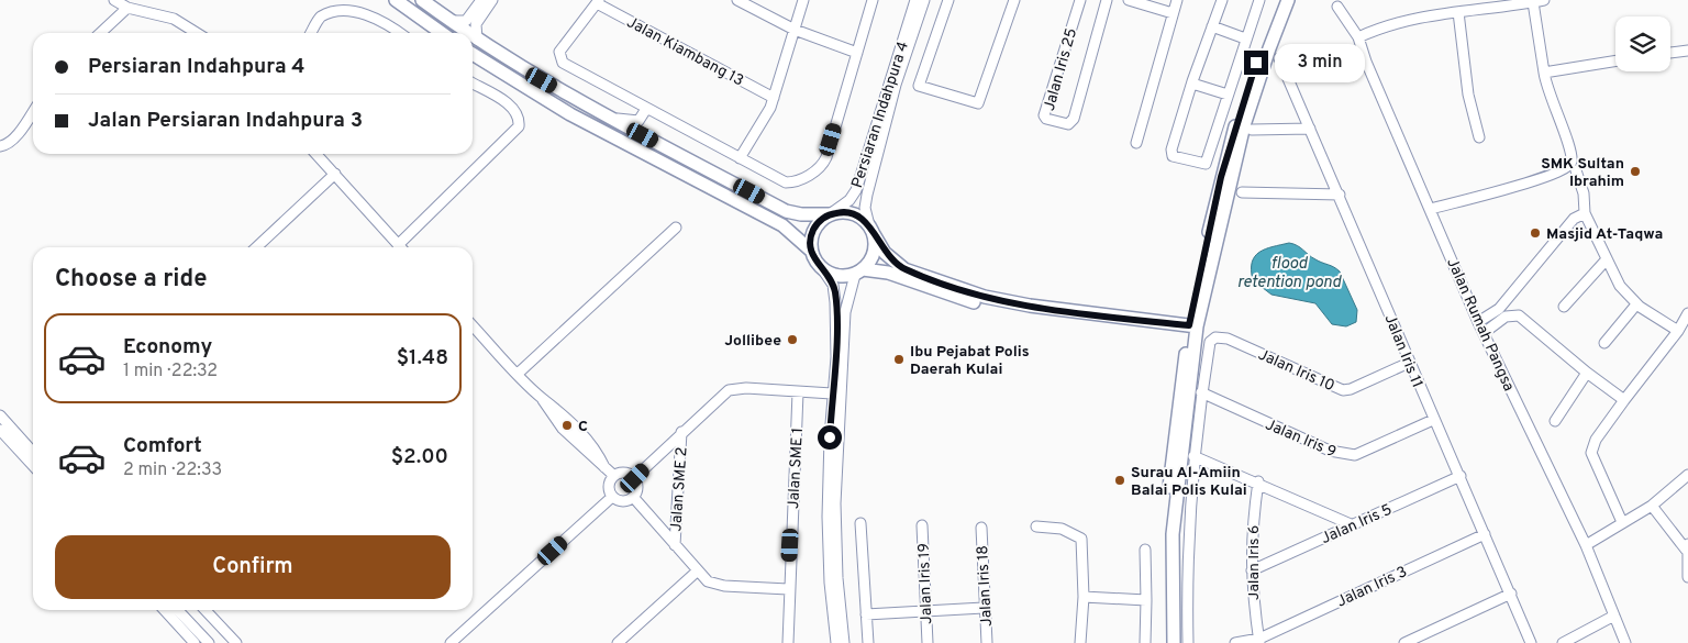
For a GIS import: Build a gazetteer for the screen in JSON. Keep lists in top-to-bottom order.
{
  "streets": {
    "street": [
      "Jalan Kiambang 13",
      "Jalan Iris 25",
      "Persiaran Indahpura 4",
      "Jalan Rumah Pangsa",
      "Jalan Iris 11",
      "Jalan Iris 10",
      "Jalan Iris 9",
      "Jalan SME 1",
      "Jalan SME 2",
      "Jalan Iris 5",
      "Jalan Iris 6",
      "Jalan Iris 19",
      "Jalan Iris 18",
      "Jalan Iris 3"
    ]
  },
  "crossings": [
    ["Jalan Iris 11", "Jalan Iris 10"],
    ["Jalan Iris 11", "Jalan Iris 9"],
    ["Jalan Iris 11", "Jalan Iris 5"],
    ["Jalan Iris 11", "Jalan Iris 3"],
    ["Jalan Iris 10", "Jalan Iris 9"],
    ["Jalan Iris 5", "Jalan Iris 6"],
    ["Jalan Iris 6", "Jalan Iris 3"]
  ],
  "water": ["flood retention pond"],
  "places": [
    "SMK Sultan Ibrahim",
    "Masjid At-Taqwa",
    "Jollibee",
    "Ibu Pejabat Polis Daerah Kulai",
    "C",
    "Surau Al-Amiin Balai Polis Kulai"
  ],
  "page": {
    "banner": ["Persiaran Indahpura 4", "Jalan Persiaran Indahpura 3"],
    "bubble": "3 min",
    "heading": "Choose a ride",
    "list": [
      {
        "name": "Economy",
        "note": "1 min · 22:32",
        "value": "$1.48"
      },
      {
        "name": "Comfort",
        "note": "2 min · 22:33",
        "value": "$2.00"
      }
    ],
    "buttons": "Confirm"
  }
}
